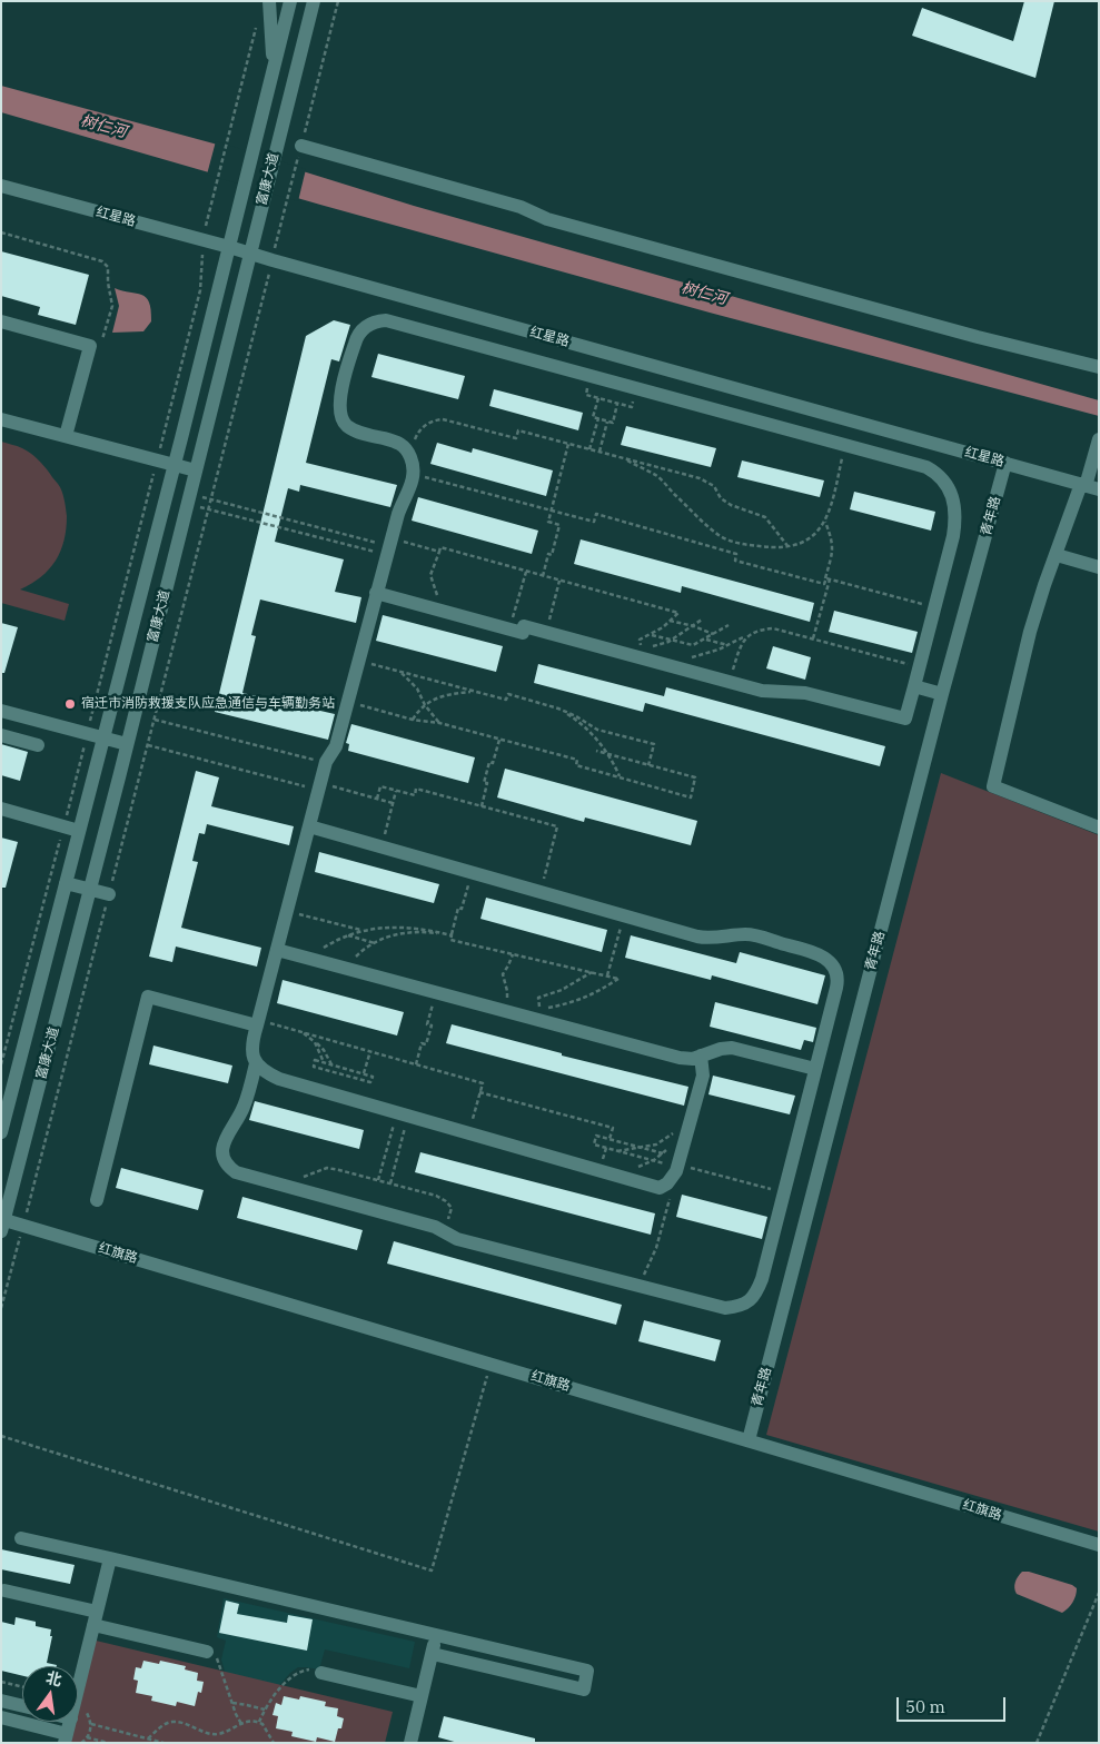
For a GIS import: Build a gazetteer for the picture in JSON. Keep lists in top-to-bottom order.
{
  "streets": {
    "street": [
      "富康大道",
      "红星路",
      "青年路",
      "红旗路"
    ]
  },
  "crossings": [
    ["富康大道", "红星路"],
    ["富康大道", "红旗路"],
    ["红星路", "青年路"],
    ["青年路", "红旗路"]
  ],
  "water": ["树仁河"],
  "places": ["宿迁市消防救援支队应急通信与车辆勤务站"],
  "scale_bar": "50 m",
  "north": "top"
}
